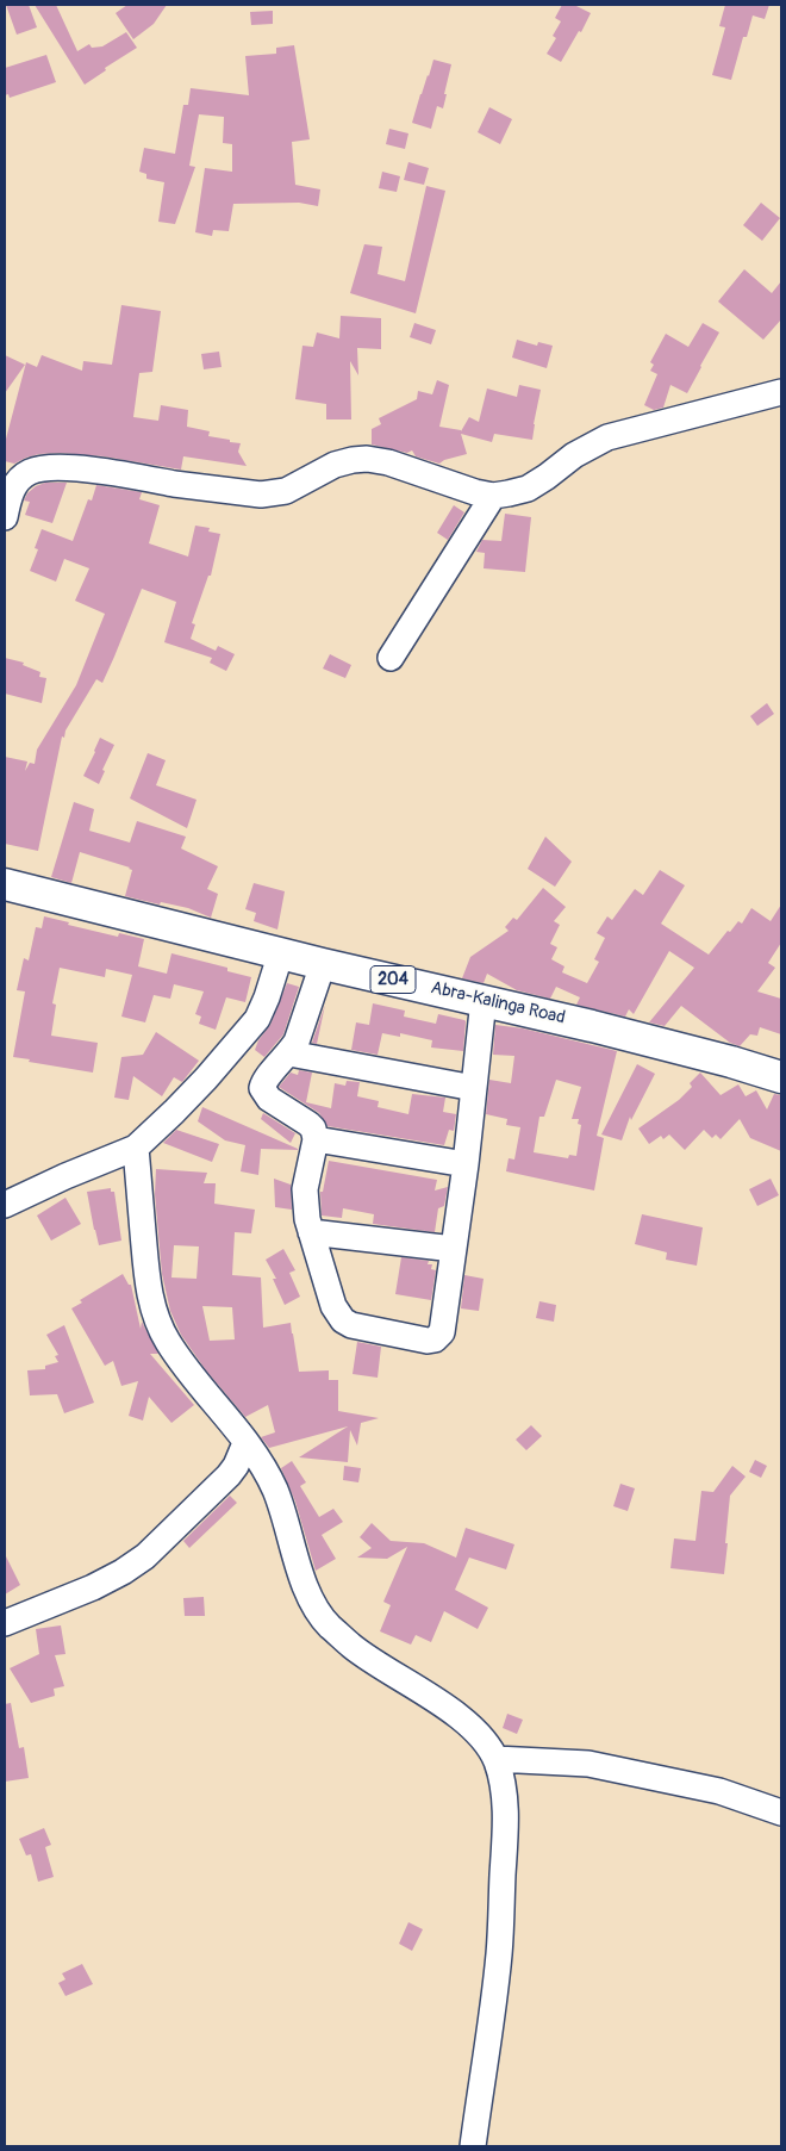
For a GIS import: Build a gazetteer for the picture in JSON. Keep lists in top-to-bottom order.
{
  "streets": {
    "main road": ["204", "Abra-Kalinga Road"]
  }
}
